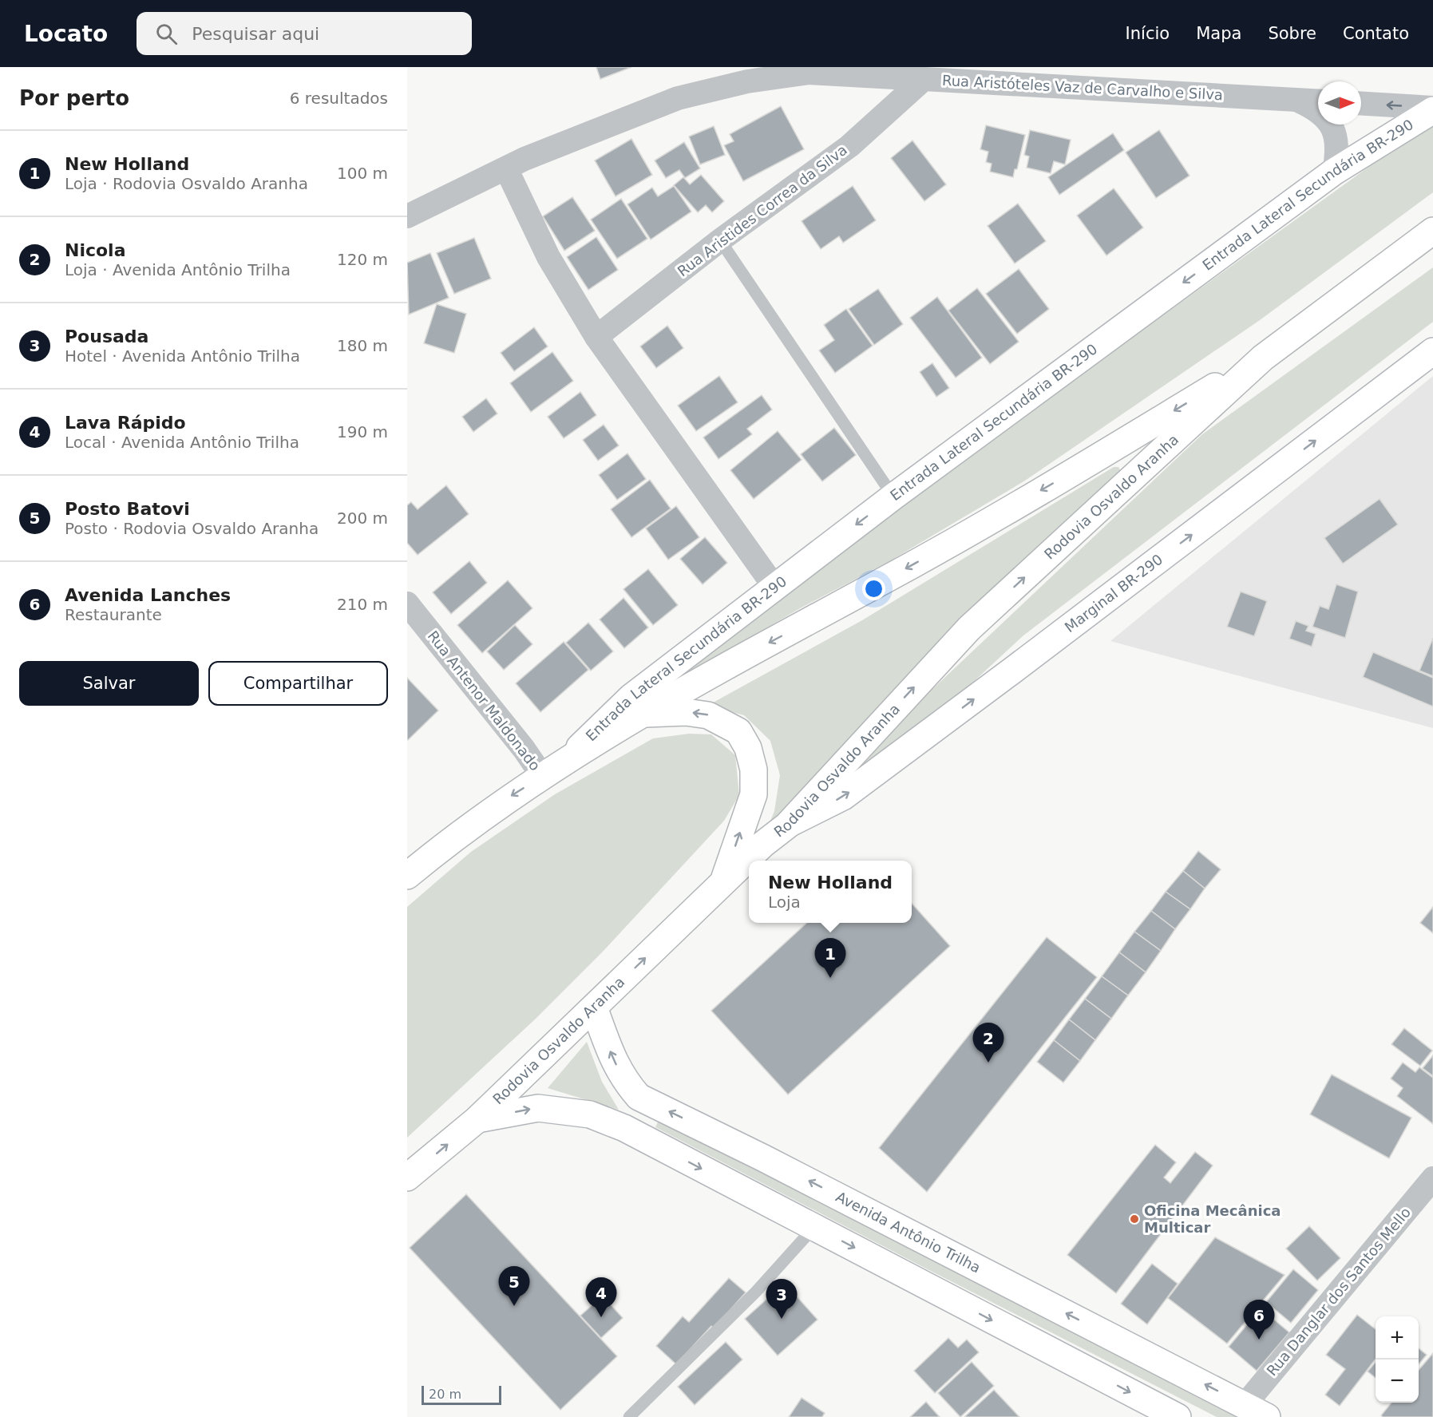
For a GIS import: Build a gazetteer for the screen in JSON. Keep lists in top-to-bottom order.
{
  "streets": {
    "main road": [
      "Entrada Lateral Secundária BR-290",
      "Rodovia Osvaldo Aranha",
      "Marginal BR-290",
      "Avenida Antônio Trilha"
    ],
    "street": [
      "Rua Aristóteles Vaz de Carvalho e Silva",
      "Rua Aristides Correa da Silva",
      "Rua Antenor Maldonado",
      "Rua Danglar dos Santos Mello"
    ]
  },
  "crossings": [
    ["Rua Aristóteles Vaz de Carvalho e Silva", "Rua Aristides Correa da Silva"],
    ["Entrada Lateral Secundária BR-290", "Rodovia Osvaldo Aranha"],
    ["Rodovia Osvaldo Aranha", "Marginal BR-290"],
    ["Rodovia Osvaldo Aranha", "Rua Antenor Maldonado"],
    ["Rodovia Osvaldo Aranha", "Avenida Antônio Trilha"],
    ["Avenida Antônio Trilha", "Rua Danglar dos Santos Mello"]
  ],
  "one_way": ["Entrada Lateral Secundária BR-290", "Marginal BR-290"],
  "places": ["Oficina Mecânica Multicar"],
  "scale_bar": "20 m",
  "north": "right",
  "page": {
    "header": "Locato",
    "search": "Pesquisar aqui",
    "nav": [
      "Início",
      "Mapa",
      "Sobre",
      "Contato"
    ],
    "heading": ["Por perto", "6 resultados"],
    "list": [
      {
        "mark": "1",
        "name": "New Holland",
        "note": "Loja · Rodovia Osvaldo Aranha",
        "value": "100 m"
      },
      {
        "mark": "2",
        "name": "Nicola",
        "note": "Loja · Avenida Antônio Trilha",
        "value": "120 m"
      },
      {
        "mark": "3",
        "name": "Pousada",
        "note": "Hotel · Avenida Antônio Trilha",
        "value": "180 m"
      },
      {
        "mark": "4",
        "name": "Lava Rápido",
        "note": "Local · Avenida Antônio Trilha",
        "value": "190 m"
      },
      {
        "mark": "5",
        "name": "Posto Batovi",
        "note": "Posto · Rodovia Osvaldo Aranha",
        "value": "200 m"
      },
      {
        "mark": "6",
        "name": "Avenida Lanches",
        "note": "Restaurante",
        "value": "210 m"
      }
    ],
    "buttons": ["Salvar", "Compartilhar"],
    "popup": ["New Holland", "Loja"],
    "pins": [
      "1",
      "2",
      "5",
      "4",
      "3",
      "6"
    ],
    "map_buttons": ["+", "−"],
    "scale": "20 m"
  }
}
